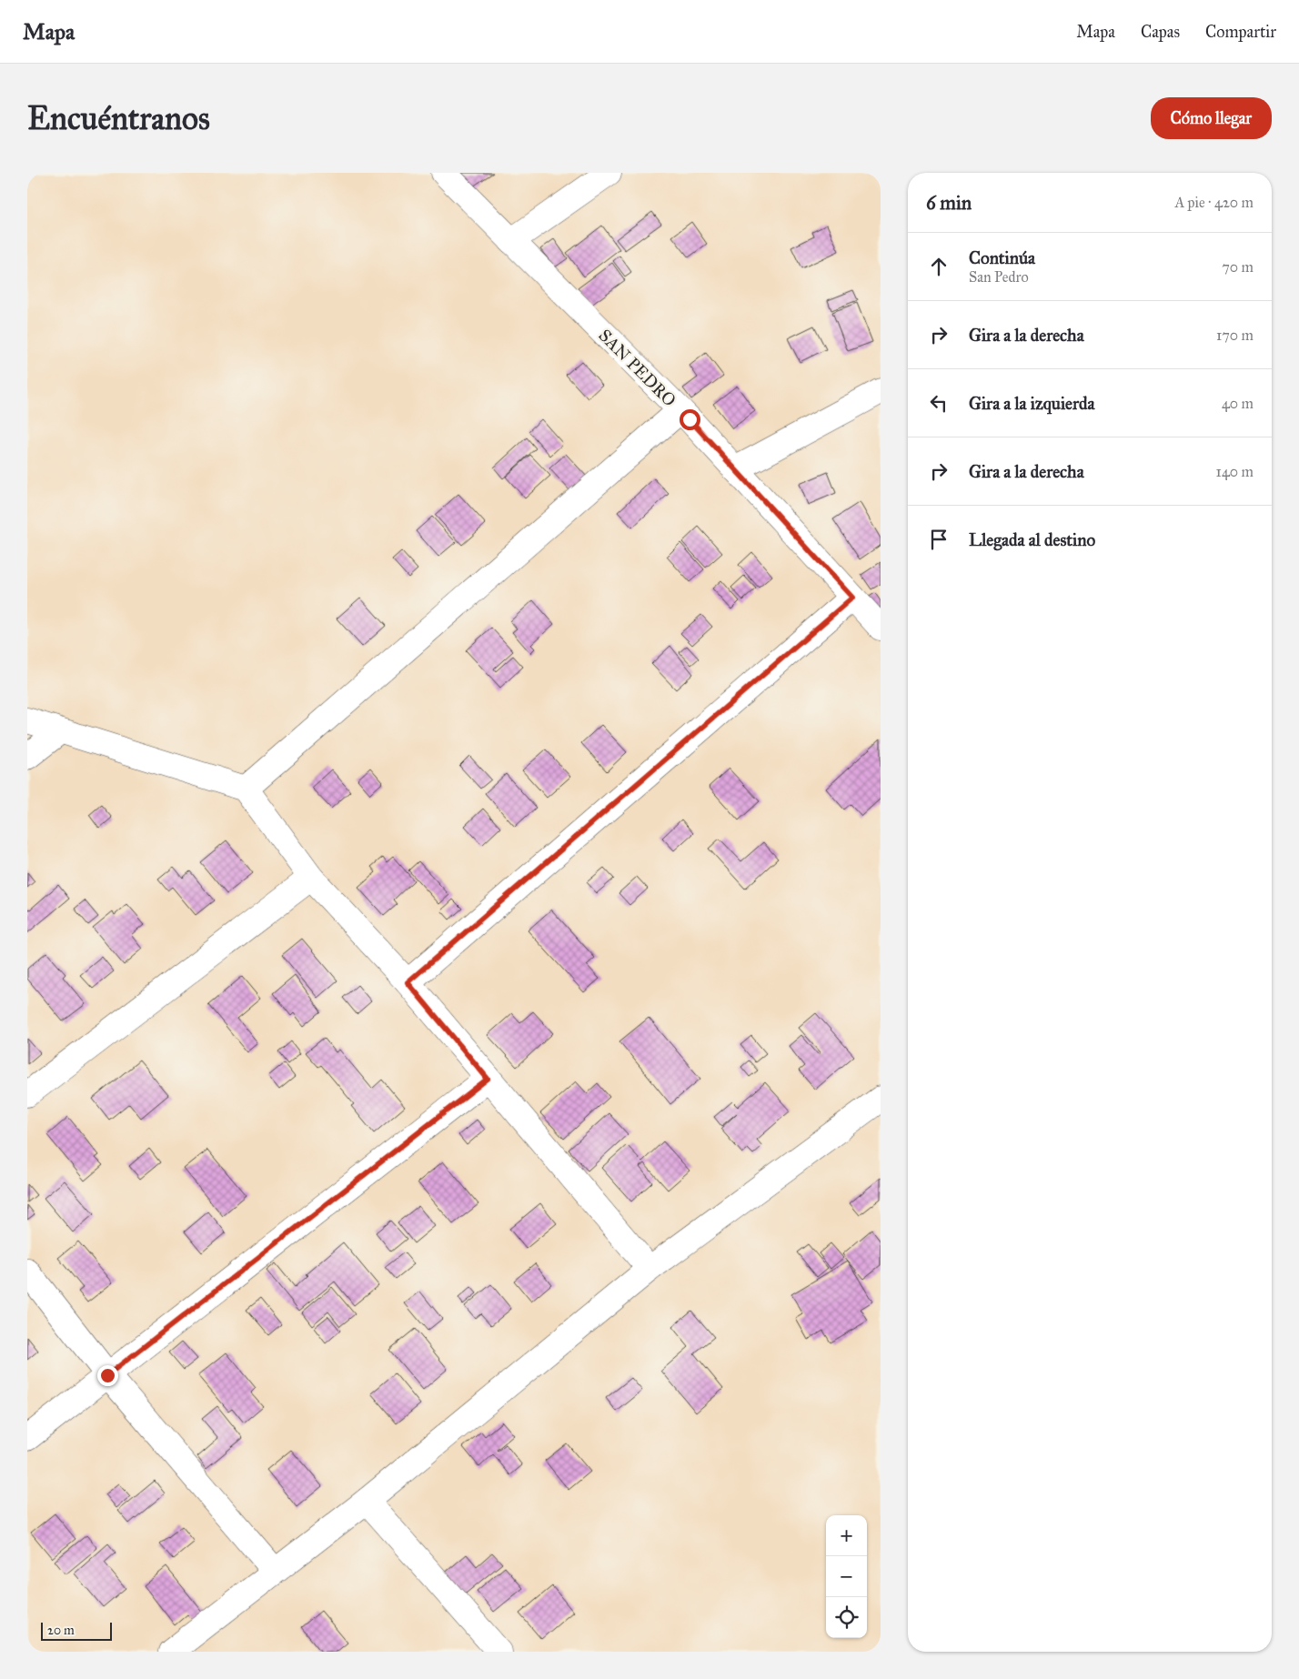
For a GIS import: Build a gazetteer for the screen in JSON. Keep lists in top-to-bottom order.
{
  "streets": {
    "street": ["SAN PEDRO"]
  },
  "scale_bar": "20 m",
  "page": {
    "header": "Mapa",
    "nav": ["Mapa", "Capas", "Compartir"],
    "buttons": "Cómo llegar",
    "title": "Encuéntranos",
    "heading": ["6 min", "A pie · 420 m"],
    "list": [
      ["Continúa", "San Pedro", "70 m"],
      ["Gira a la derecha", "170 m"],
      ["Gira a la izquierda", "40 m"],
      ["Gira a la derecha", "140 m"],
      "Llegada al destino"
    ],
    "map_buttons": ["+", "−"],
    "scale": "20 m"
  }
}
